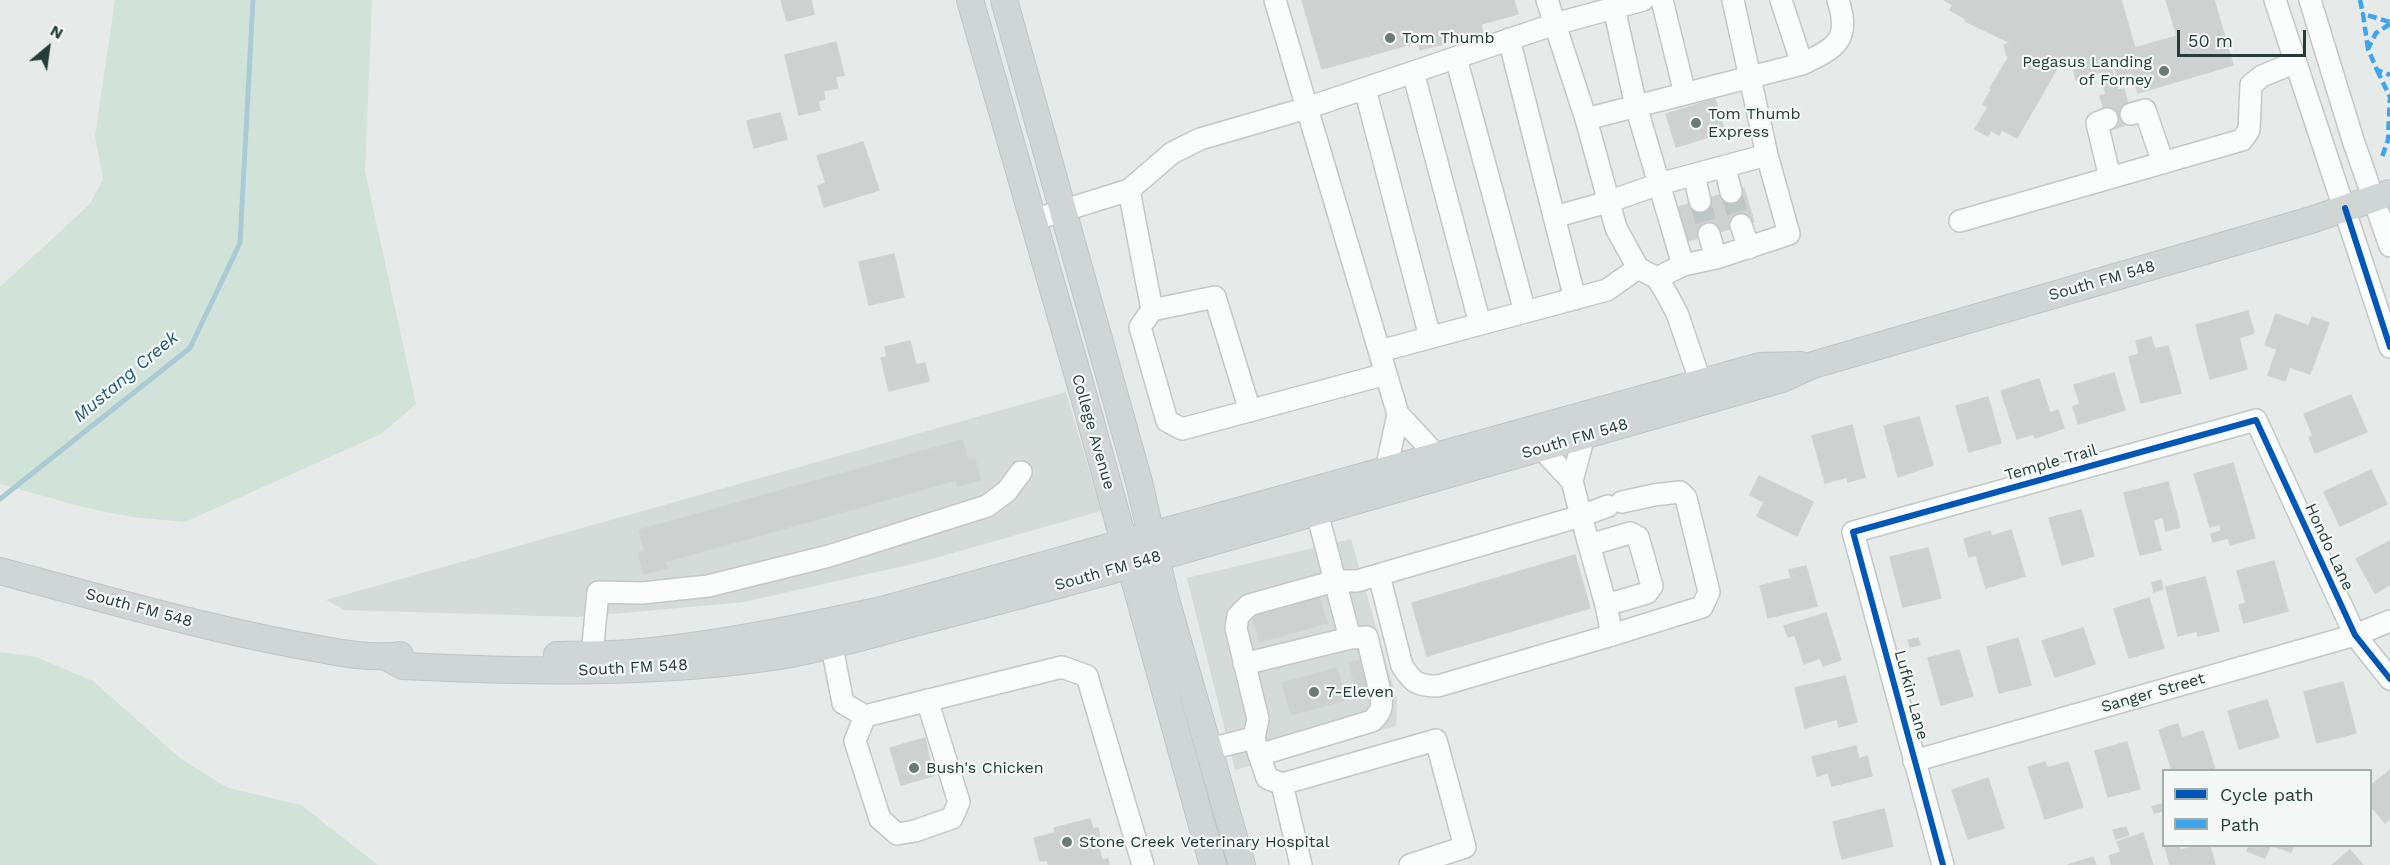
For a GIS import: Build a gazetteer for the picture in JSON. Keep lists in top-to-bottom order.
{
  "streets": {
    "main road": ["South FM 548", "College Avenue"],
    "street": [
      "Temple Trail",
      "Hondo Lane",
      "Sanger Street",
      "Lufkin Lane"
    ]
  },
  "crossings": [
    ["South FM 548", "College Avenue"],
    ["Temple Trail", "Hondo Lane"],
    ["Temple Trail", "Lufkin Lane"],
    ["Hondo Lane", "Sanger Street"],
    ["Sanger Street", "Lufkin Lane"]
  ],
  "water": ["Mustang Creek"],
  "places": [
    "Tom Thumb",
    "Pegasus Landing of Forney",
    "Tom Thumb Express",
    "7-Eleven",
    "Bush's Chicken",
    "Stone Creek Veterinary Hospital"
  ],
  "legend": ["Cycle path", "Path"],
  "scale_bar": "50 m",
  "north": "top right"
}
